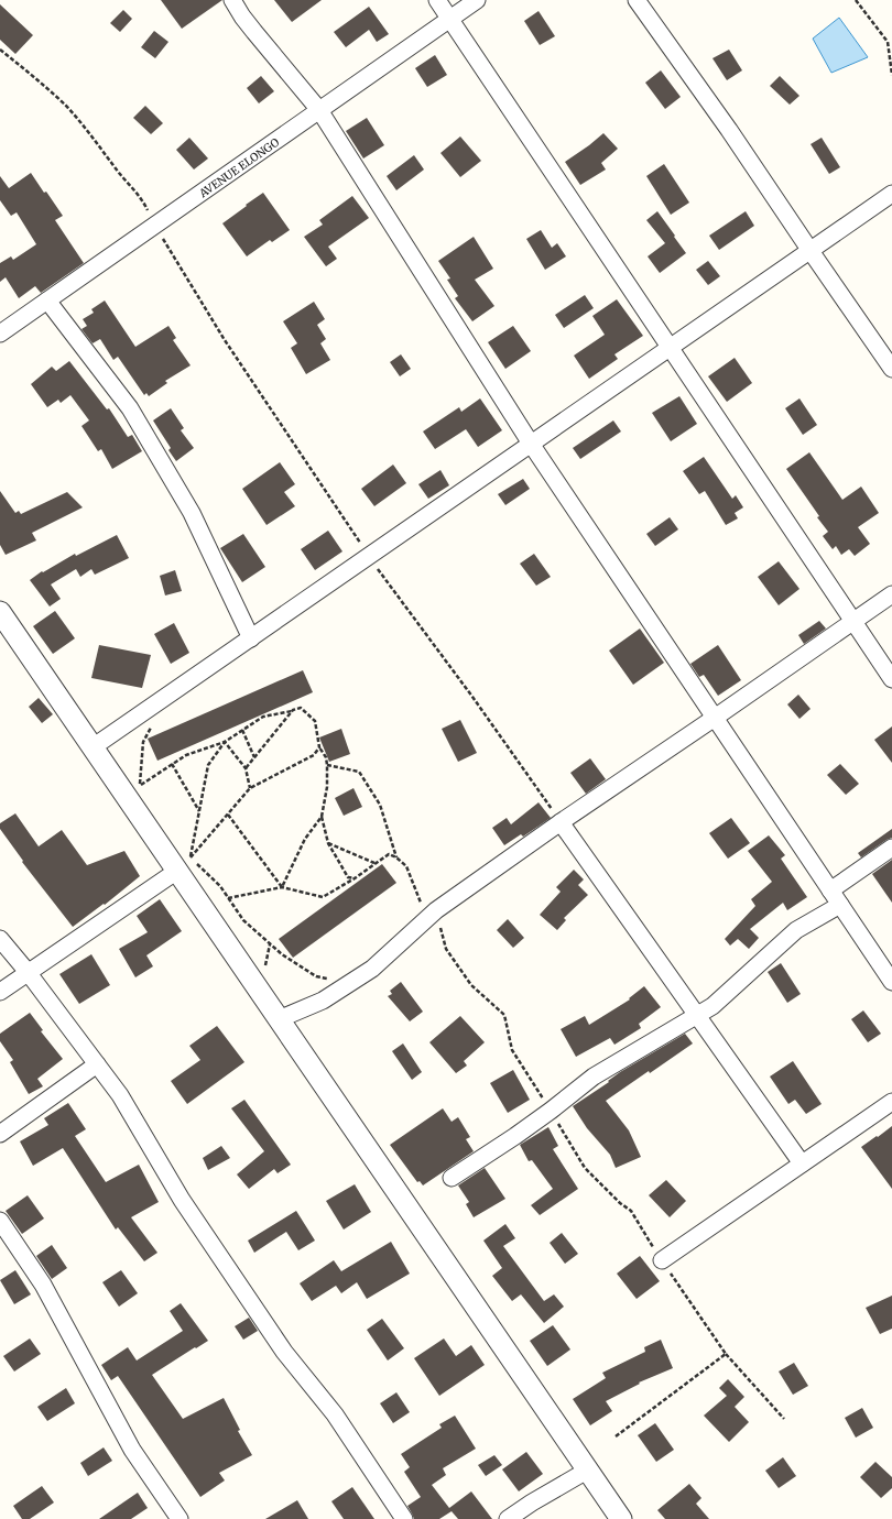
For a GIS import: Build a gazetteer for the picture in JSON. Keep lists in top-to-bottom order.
{
  "streets": {
    "street": ["AVENUE ELONGO"]
  }
}
